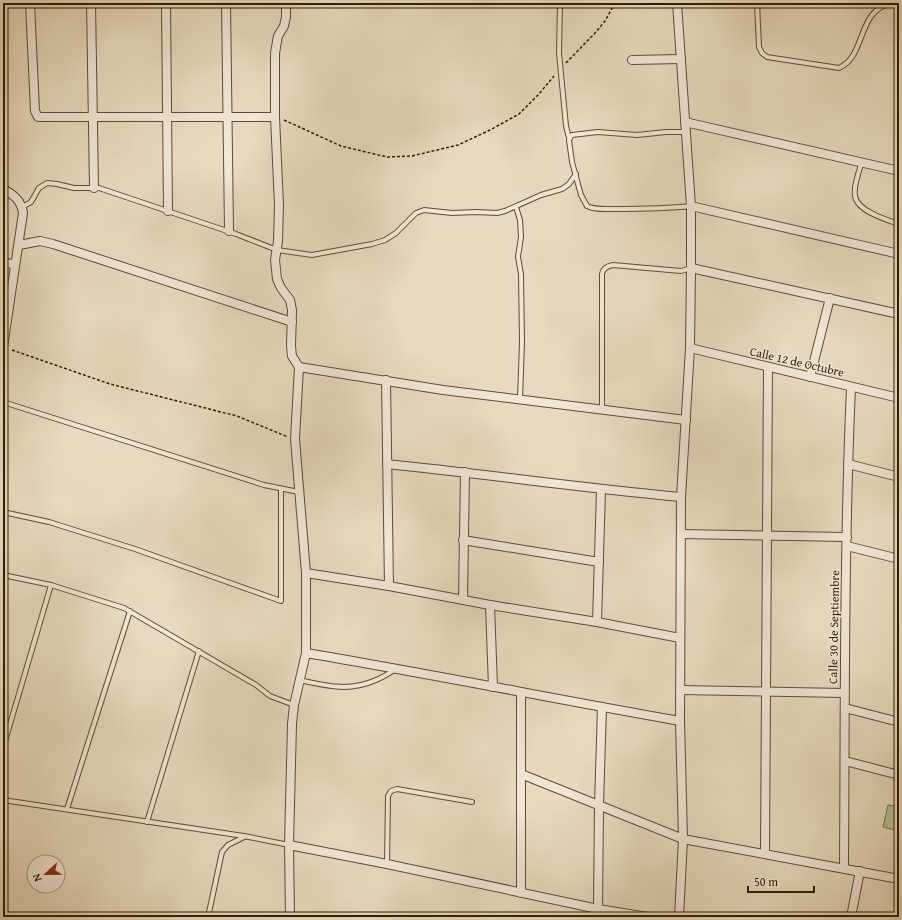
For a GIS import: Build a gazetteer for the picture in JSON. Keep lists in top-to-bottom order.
{
  "streets": {
    "street": ["Calle 12 de Octubre", "Calle 30 de Septiembre"]
  },
  "crossings": [
    ["Calle 12 de Octubre", "Calle 30 de Septiembre"]
  ],
  "scale_bar": "50 m",
  "north": "left"
}
